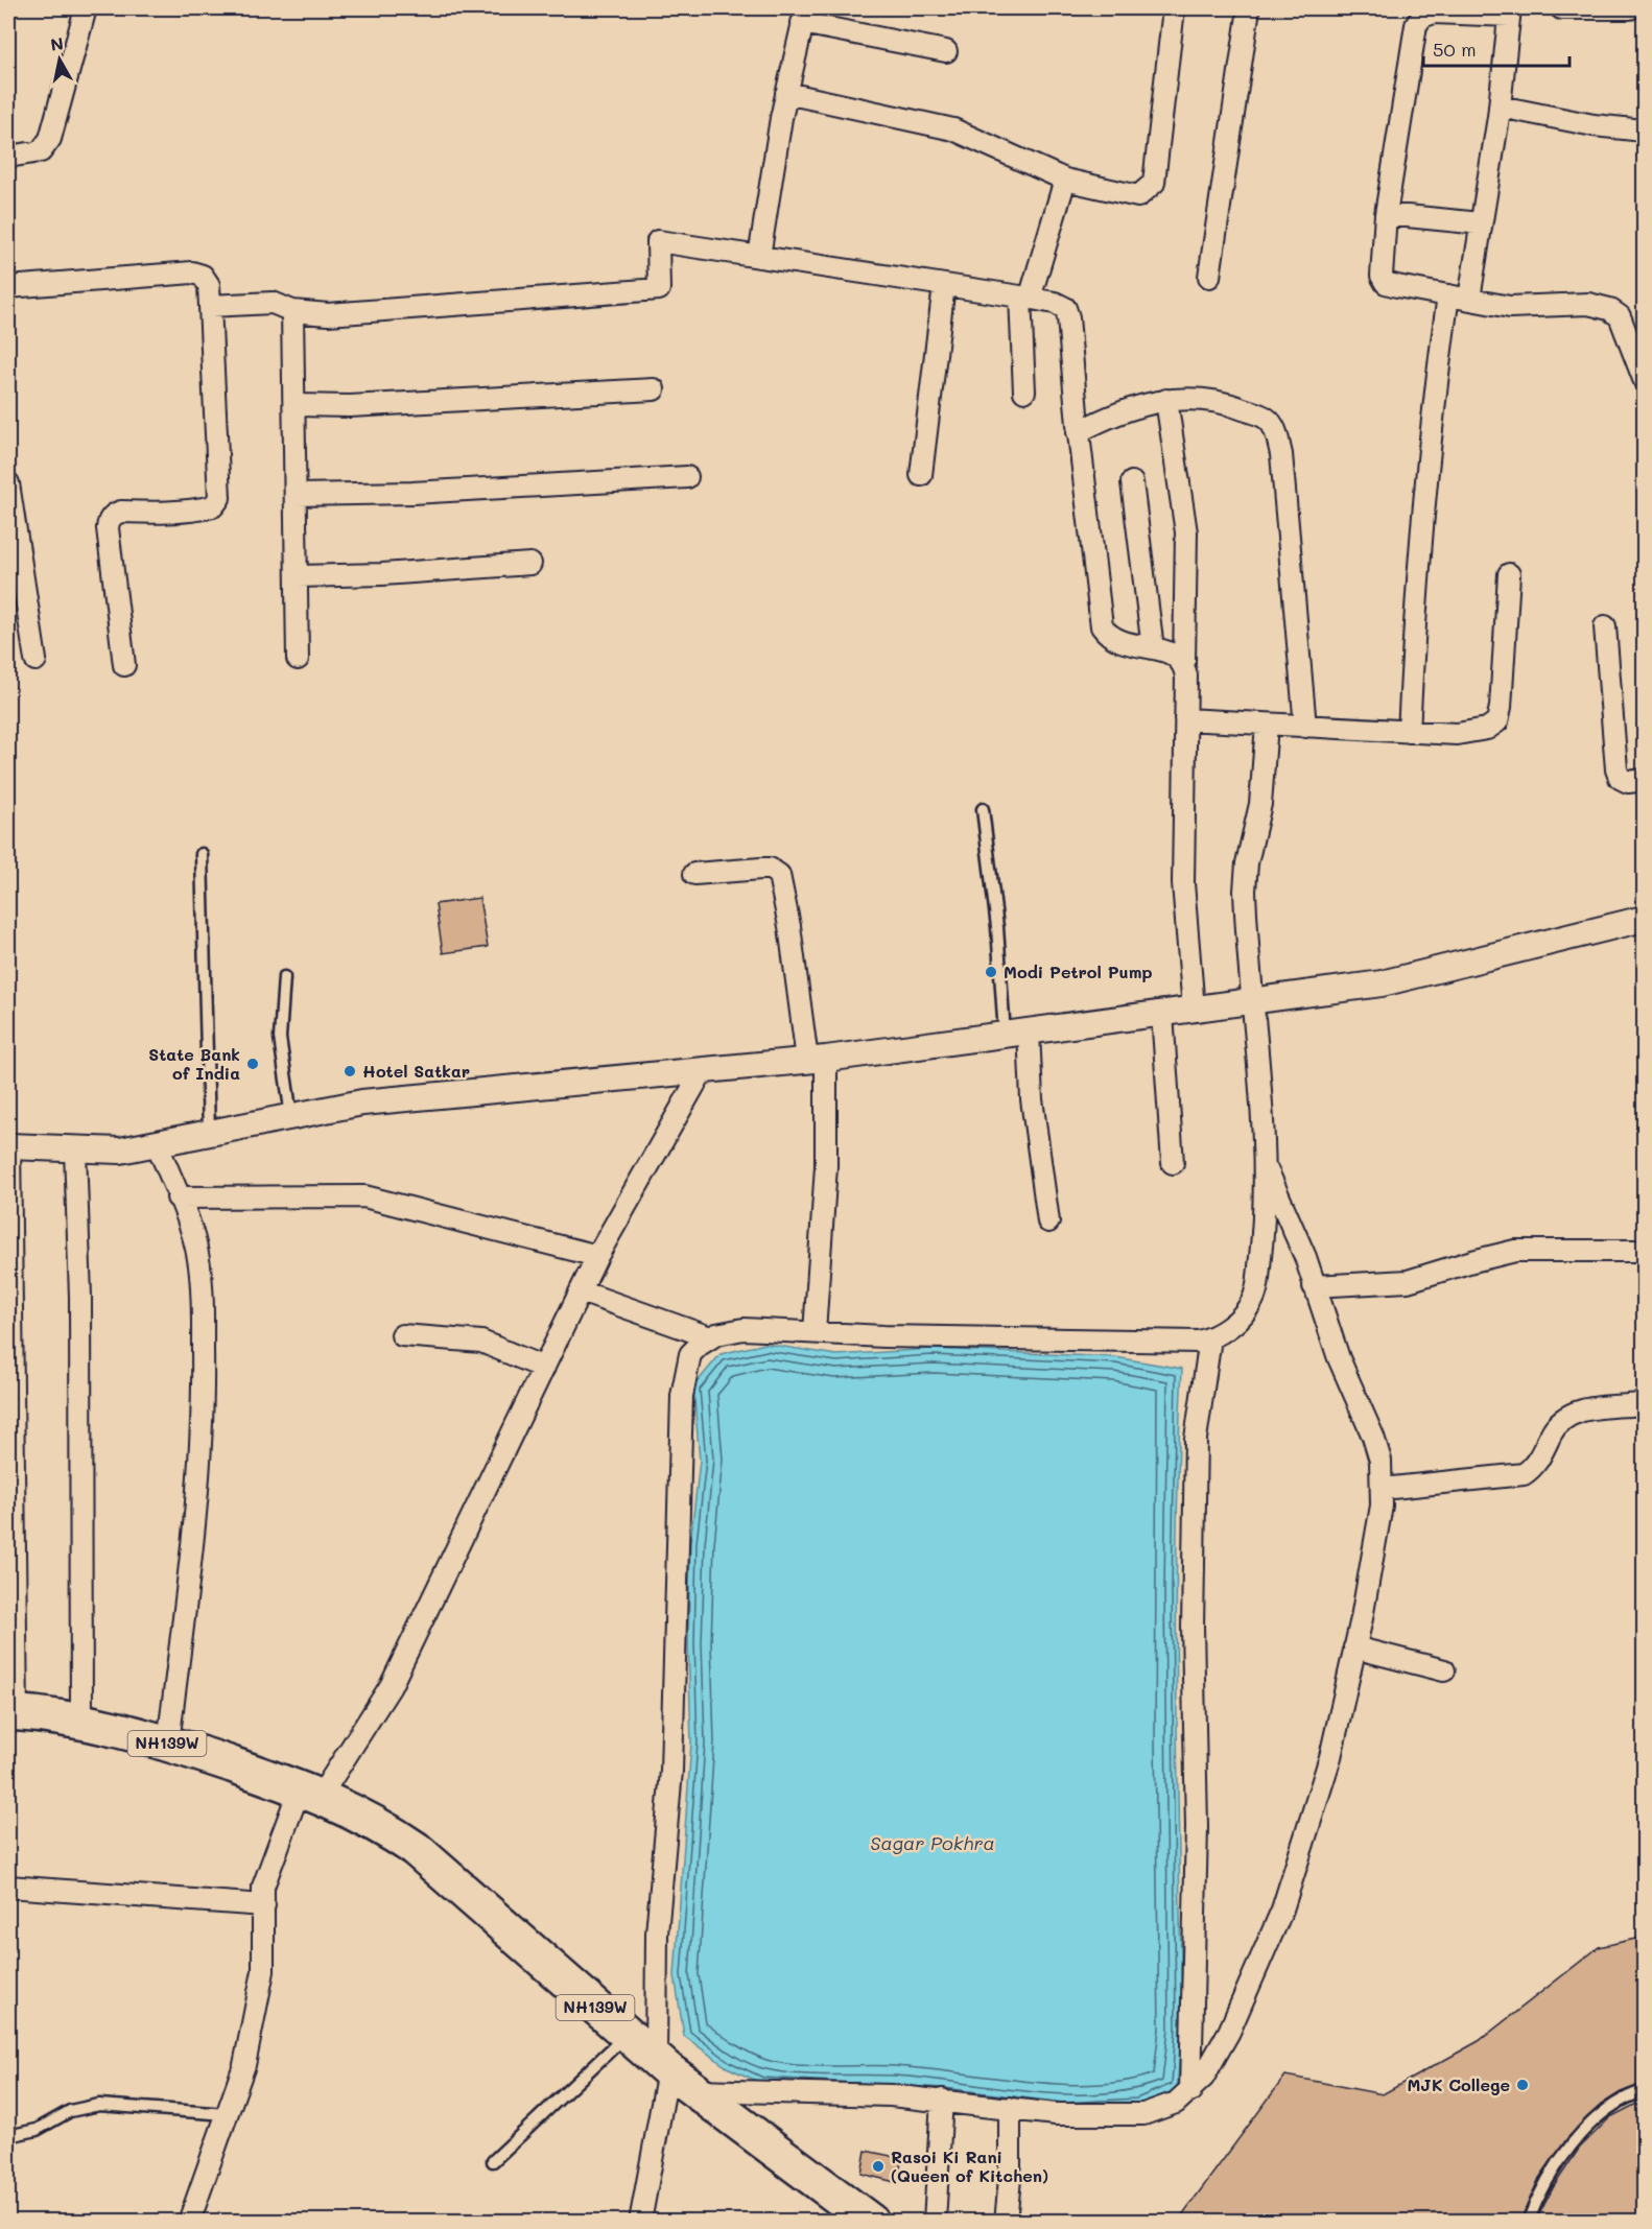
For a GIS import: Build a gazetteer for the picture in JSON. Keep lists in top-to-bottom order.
{
  "streets": {
    "highway": ["NH139W"]
  },
  "water": ["Sagar Pokhra"],
  "places": [
    "Modi Petrol Pump",
    "State Bank of India",
    "Hotel Satkar",
    "MJK College",
    "Rasoi Ki Rani (Queen of Kitchen)"
  ],
  "scale_bar": "50 m",
  "north": "top"
}
